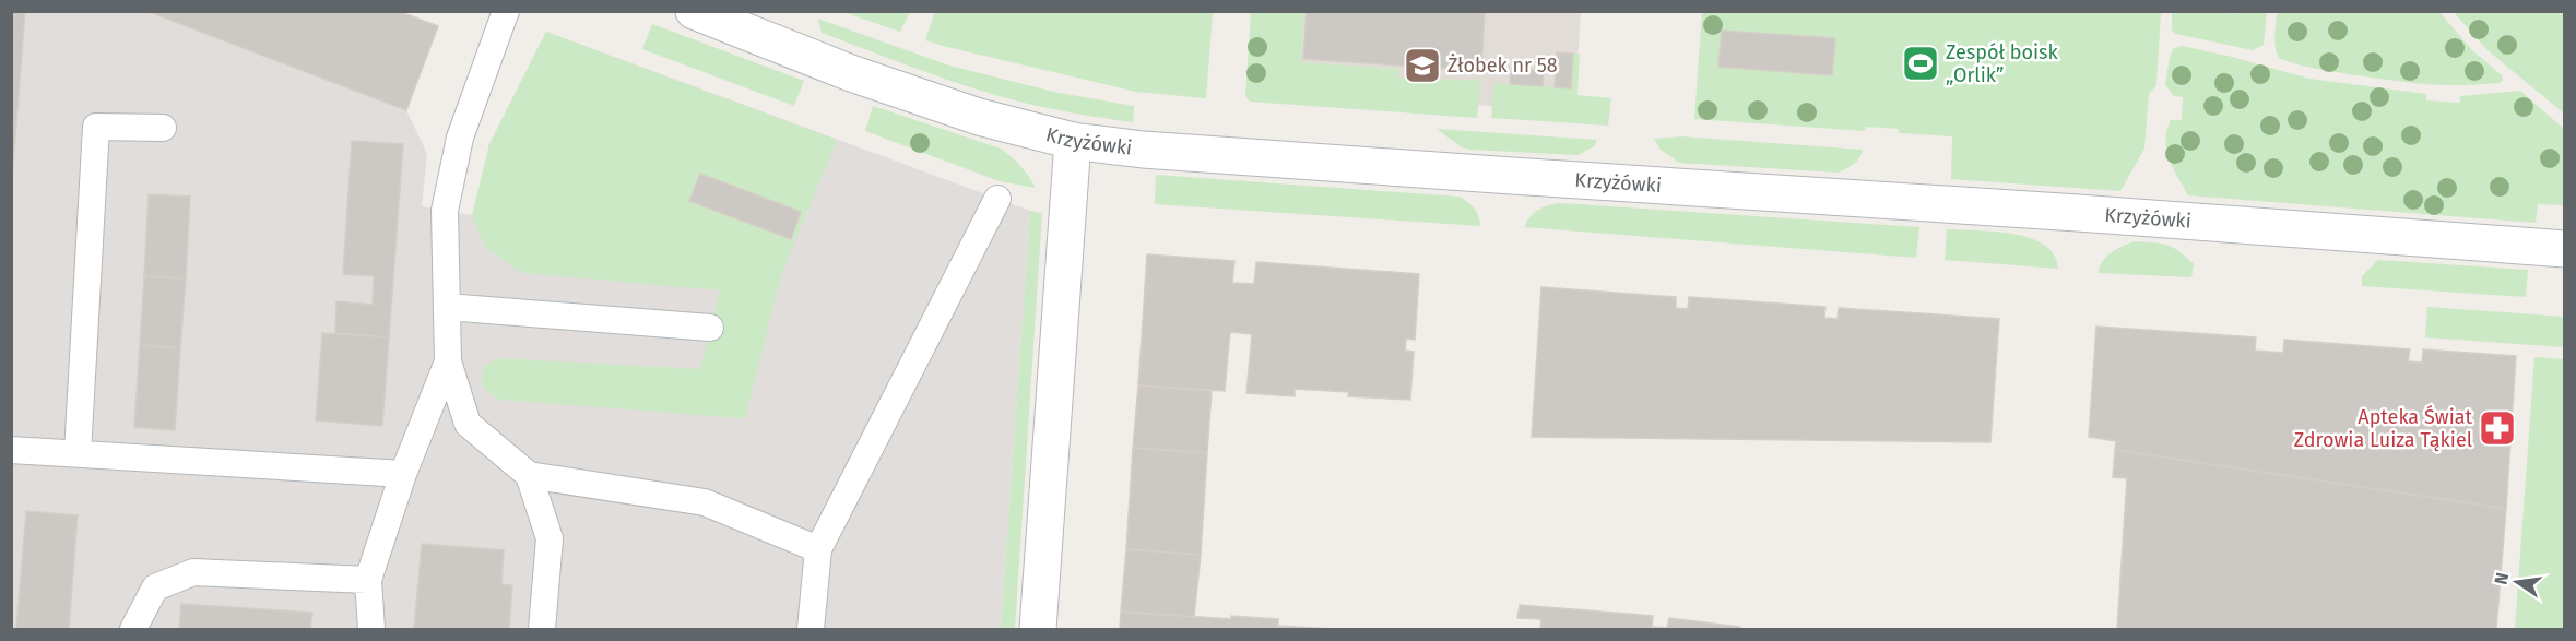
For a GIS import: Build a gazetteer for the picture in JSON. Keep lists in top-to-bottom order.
{
  "streets": {
    "street": ["Krzyżówki"]
  },
  "places": {
    "sports": ["Zespół boisk „Orlik”"],
    "school or university": ["Żłobek nr 58"],
    "pharmacy": ["Apteka Świat Zdrowia Luiza Tąkiel"]
  },
  "north": "left"
}
